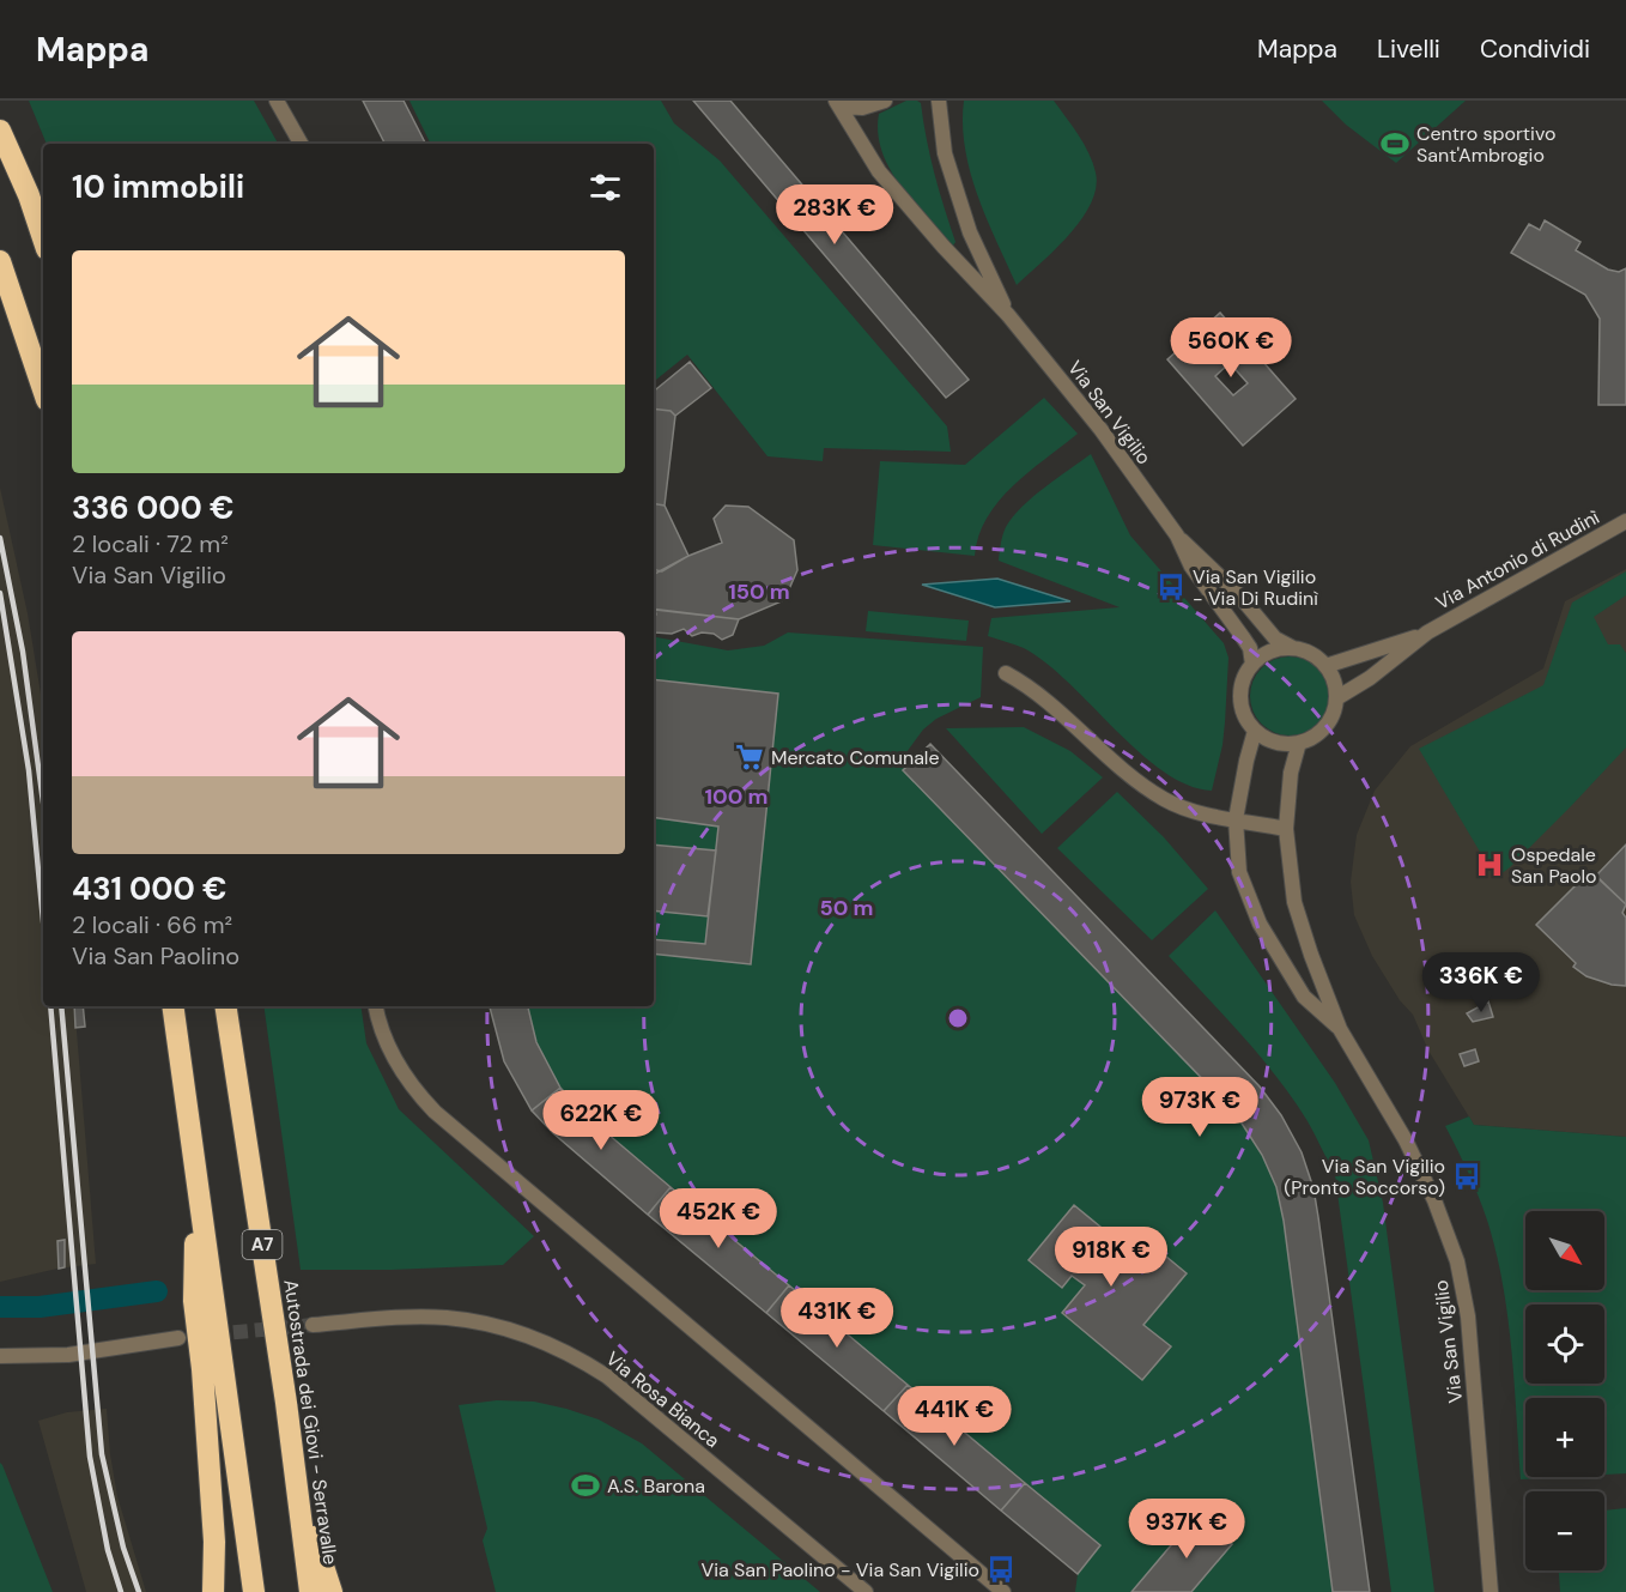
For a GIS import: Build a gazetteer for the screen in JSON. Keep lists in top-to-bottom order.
{
  "streets": {
    "highway": ["A7", "Autostrada dei Giovi - Serravalle"],
    "street": ["Via San Vigilio", "Via Antonio di Rudinì", "Via Rosa Bianca"]
  },
  "crossings": [
    ["Via San Vigilio", "Via Antonio di Rudinì"],
    ["A7", "Autostrada dei Giovi - Serravalle"]
  ],
  "places": {
    "sports": ["Centro sportivo Sant'Ambrogio", "A.S. Barona"],
    "bus stop": ["Via San Vigilio - Via Di Rudinì", "Via San Vigilio (Pronto Soccorso)", "Via San Paolino - Via San Vigilio"],
    "supermarket": ["Mercato Comunale"],
    "hospital": ["Ospedale San Paolo"]
  },
  "north": "bottom right",
  "page": {
    "header": "Mappa",
    "nav": ["Mappa", "Livelli", "Condividi"],
    "heading": "10 immobili",
    "price": [
      "283K €",
      "560K €",
      "336K €",
      "973K €",
      "622K €",
      "452K €",
      "918K €",
      "431K €",
      "441K €",
      "937K €"
    ],
    "list": [
      {
        "name": "336 000 €",
        "note": "2 locali · 72 m² · Via San Vigilio"
      },
      {
        "name": "431 000 €",
        "note": "2 locali · 66 m² · Via San Paolino"
      }
    ],
    "map_buttons": ["+", "−"]
  },
  "rings": ["150 m", "100 m", "50 m"]
}
